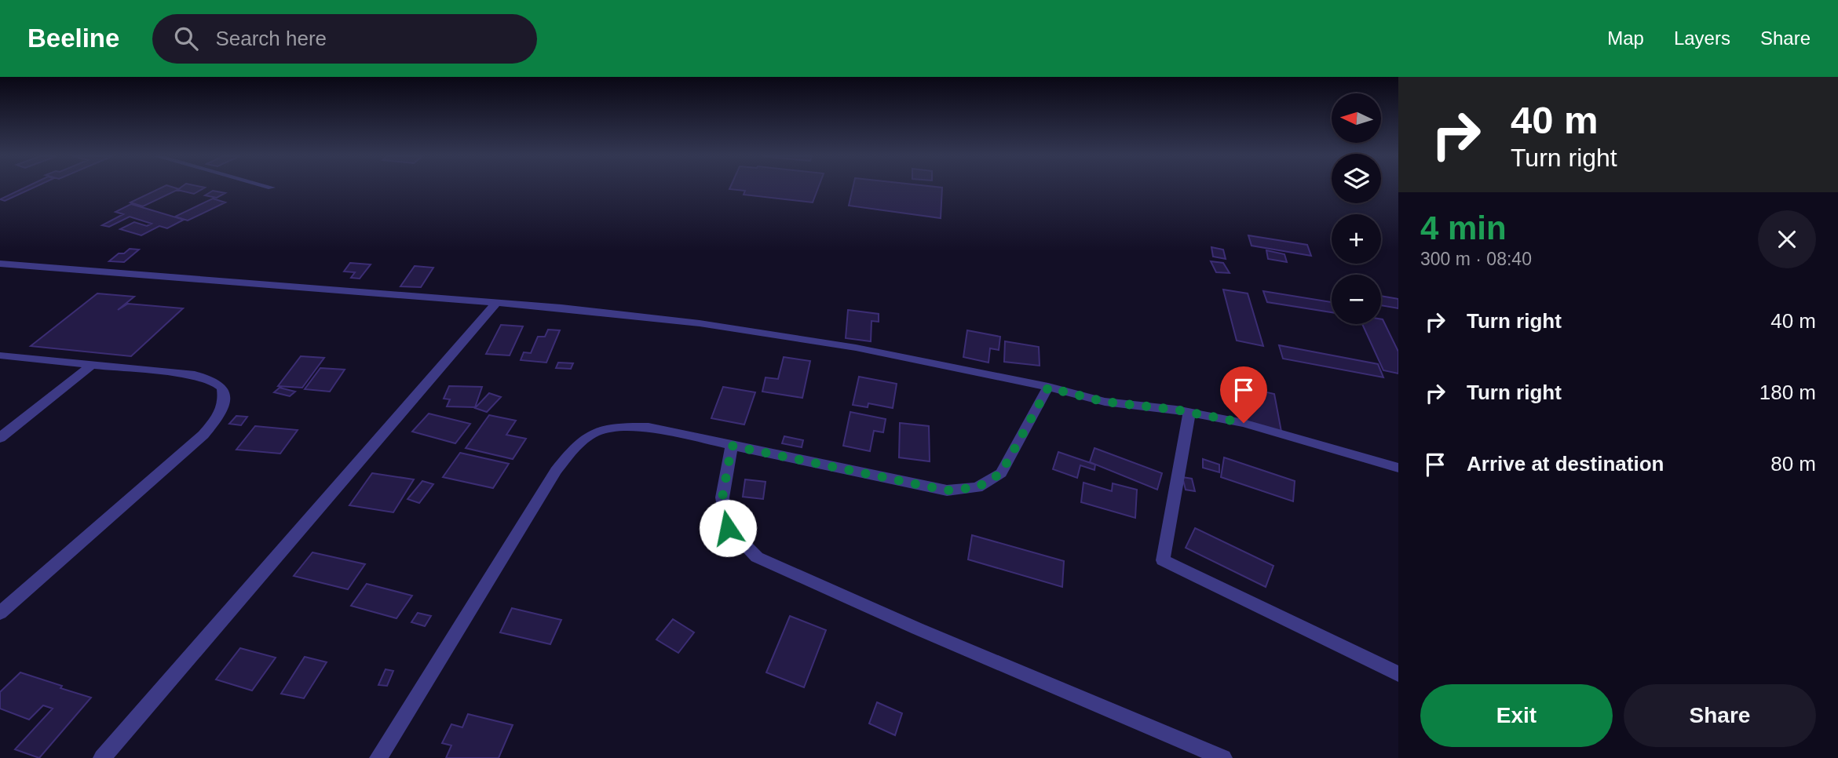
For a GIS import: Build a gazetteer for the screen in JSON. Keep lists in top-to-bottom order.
{
  "north": "left",
  "page": {
    "header": "Beeline",
    "search": "Search here",
    "nav": ["Map", "Layers", "Share"],
    "turn": ["40 m", "Turn right"],
    "map_buttons": ["+", "−"],
    "heading": ["4 min", "300 m · 08:40"],
    "list": [
      {
        "name": "Turn right",
        "value": "40 m"
      },
      {
        "name": "Turn right",
        "value": "180 m"
      },
      {
        "name": "Arrive at destination",
        "value": "80 m"
      }
    ],
    "buttons": ["Exit", "Share"]
  }
}
